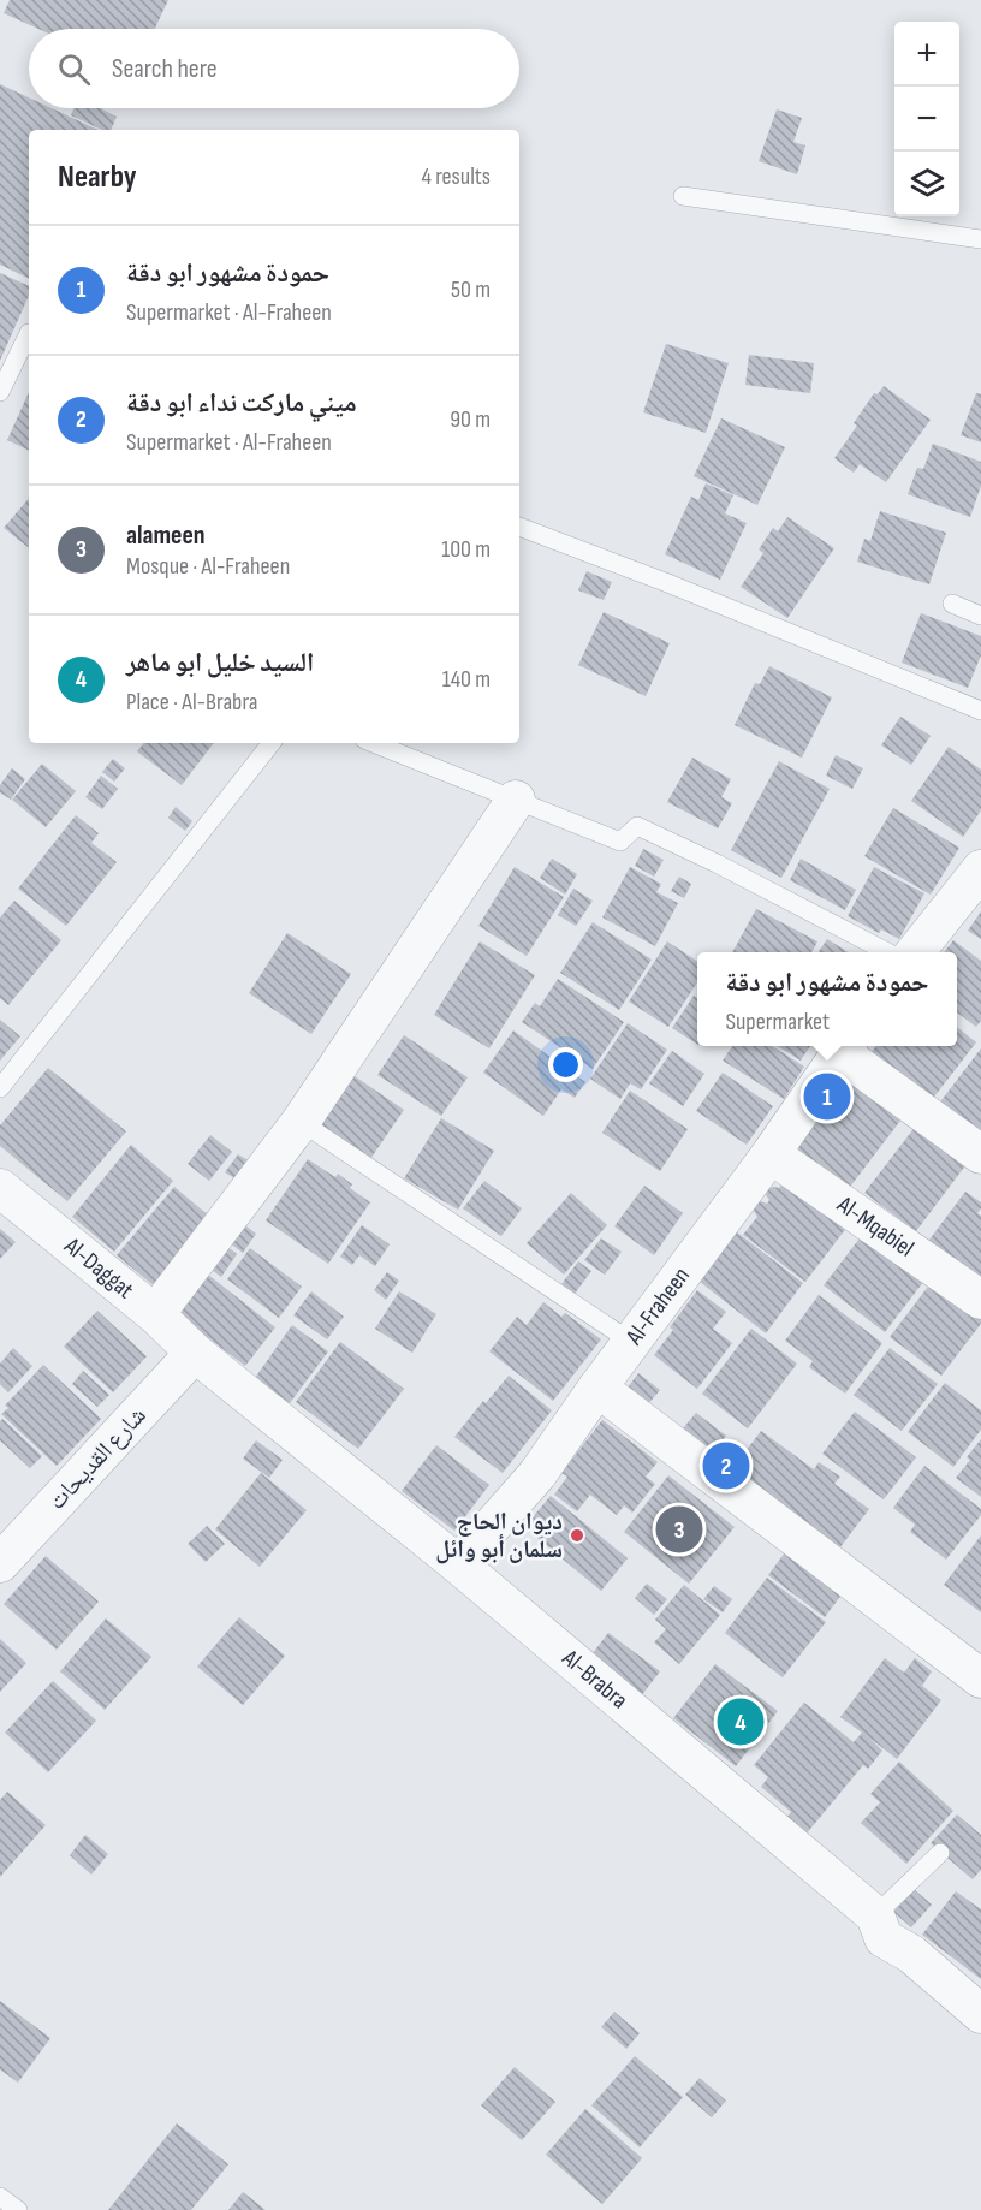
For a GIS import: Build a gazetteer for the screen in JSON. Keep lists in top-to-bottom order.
{
  "streets": {
    "street": [
      "Al-Mqabiel",
      "Al-Daggat",
      "Al-Fraheen",
      "شارع القديحات",
      "Al-Brabra"
    ]
  },
  "crossings": [
    ["Al-Mqabiel", "Al-Fraheen"],
    ["Al-Daggat", "شارع القديحات"],
    ["Al-Daggat", "Al-Brabra"],
    ["Al-Fraheen", "Al-Brabra"],
    ["شارع القديحات", "Al-Brabra"]
  ],
  "places": ["ديوان الحاج سلمان أبو وائل"],
  "page": {
    "map_buttons": ["+", "−"],
    "search": "Search here",
    "heading": ["Nearby", "4 results"],
    "list": [
      {
        "mark": "1",
        "name": "حمودة مشهور ابو دقة",
        "note": "Supermarket · Al-Fraheen",
        "value": "50 m"
      },
      {
        "mark": "2",
        "name": "ميني ماركت نداء ابو دقة",
        "note": "Supermarket · Al-Fraheen",
        "value": "90 m"
      },
      {
        "mark": "3",
        "name": "alameen",
        "note": "Mosque · Al-Fraheen",
        "value": "100 m"
      },
      {
        "mark": "4",
        "name": "السيد خليل ابو ماهر",
        "note": "Place · Al-Brabra",
        "value": "140 m"
      }
    ],
    "popup": ["حمودة مشهور ابو دقة", "Supermarket"],
    "pins": [
      "1",
      "2",
      "3",
      "4"
    ]
  }
}
